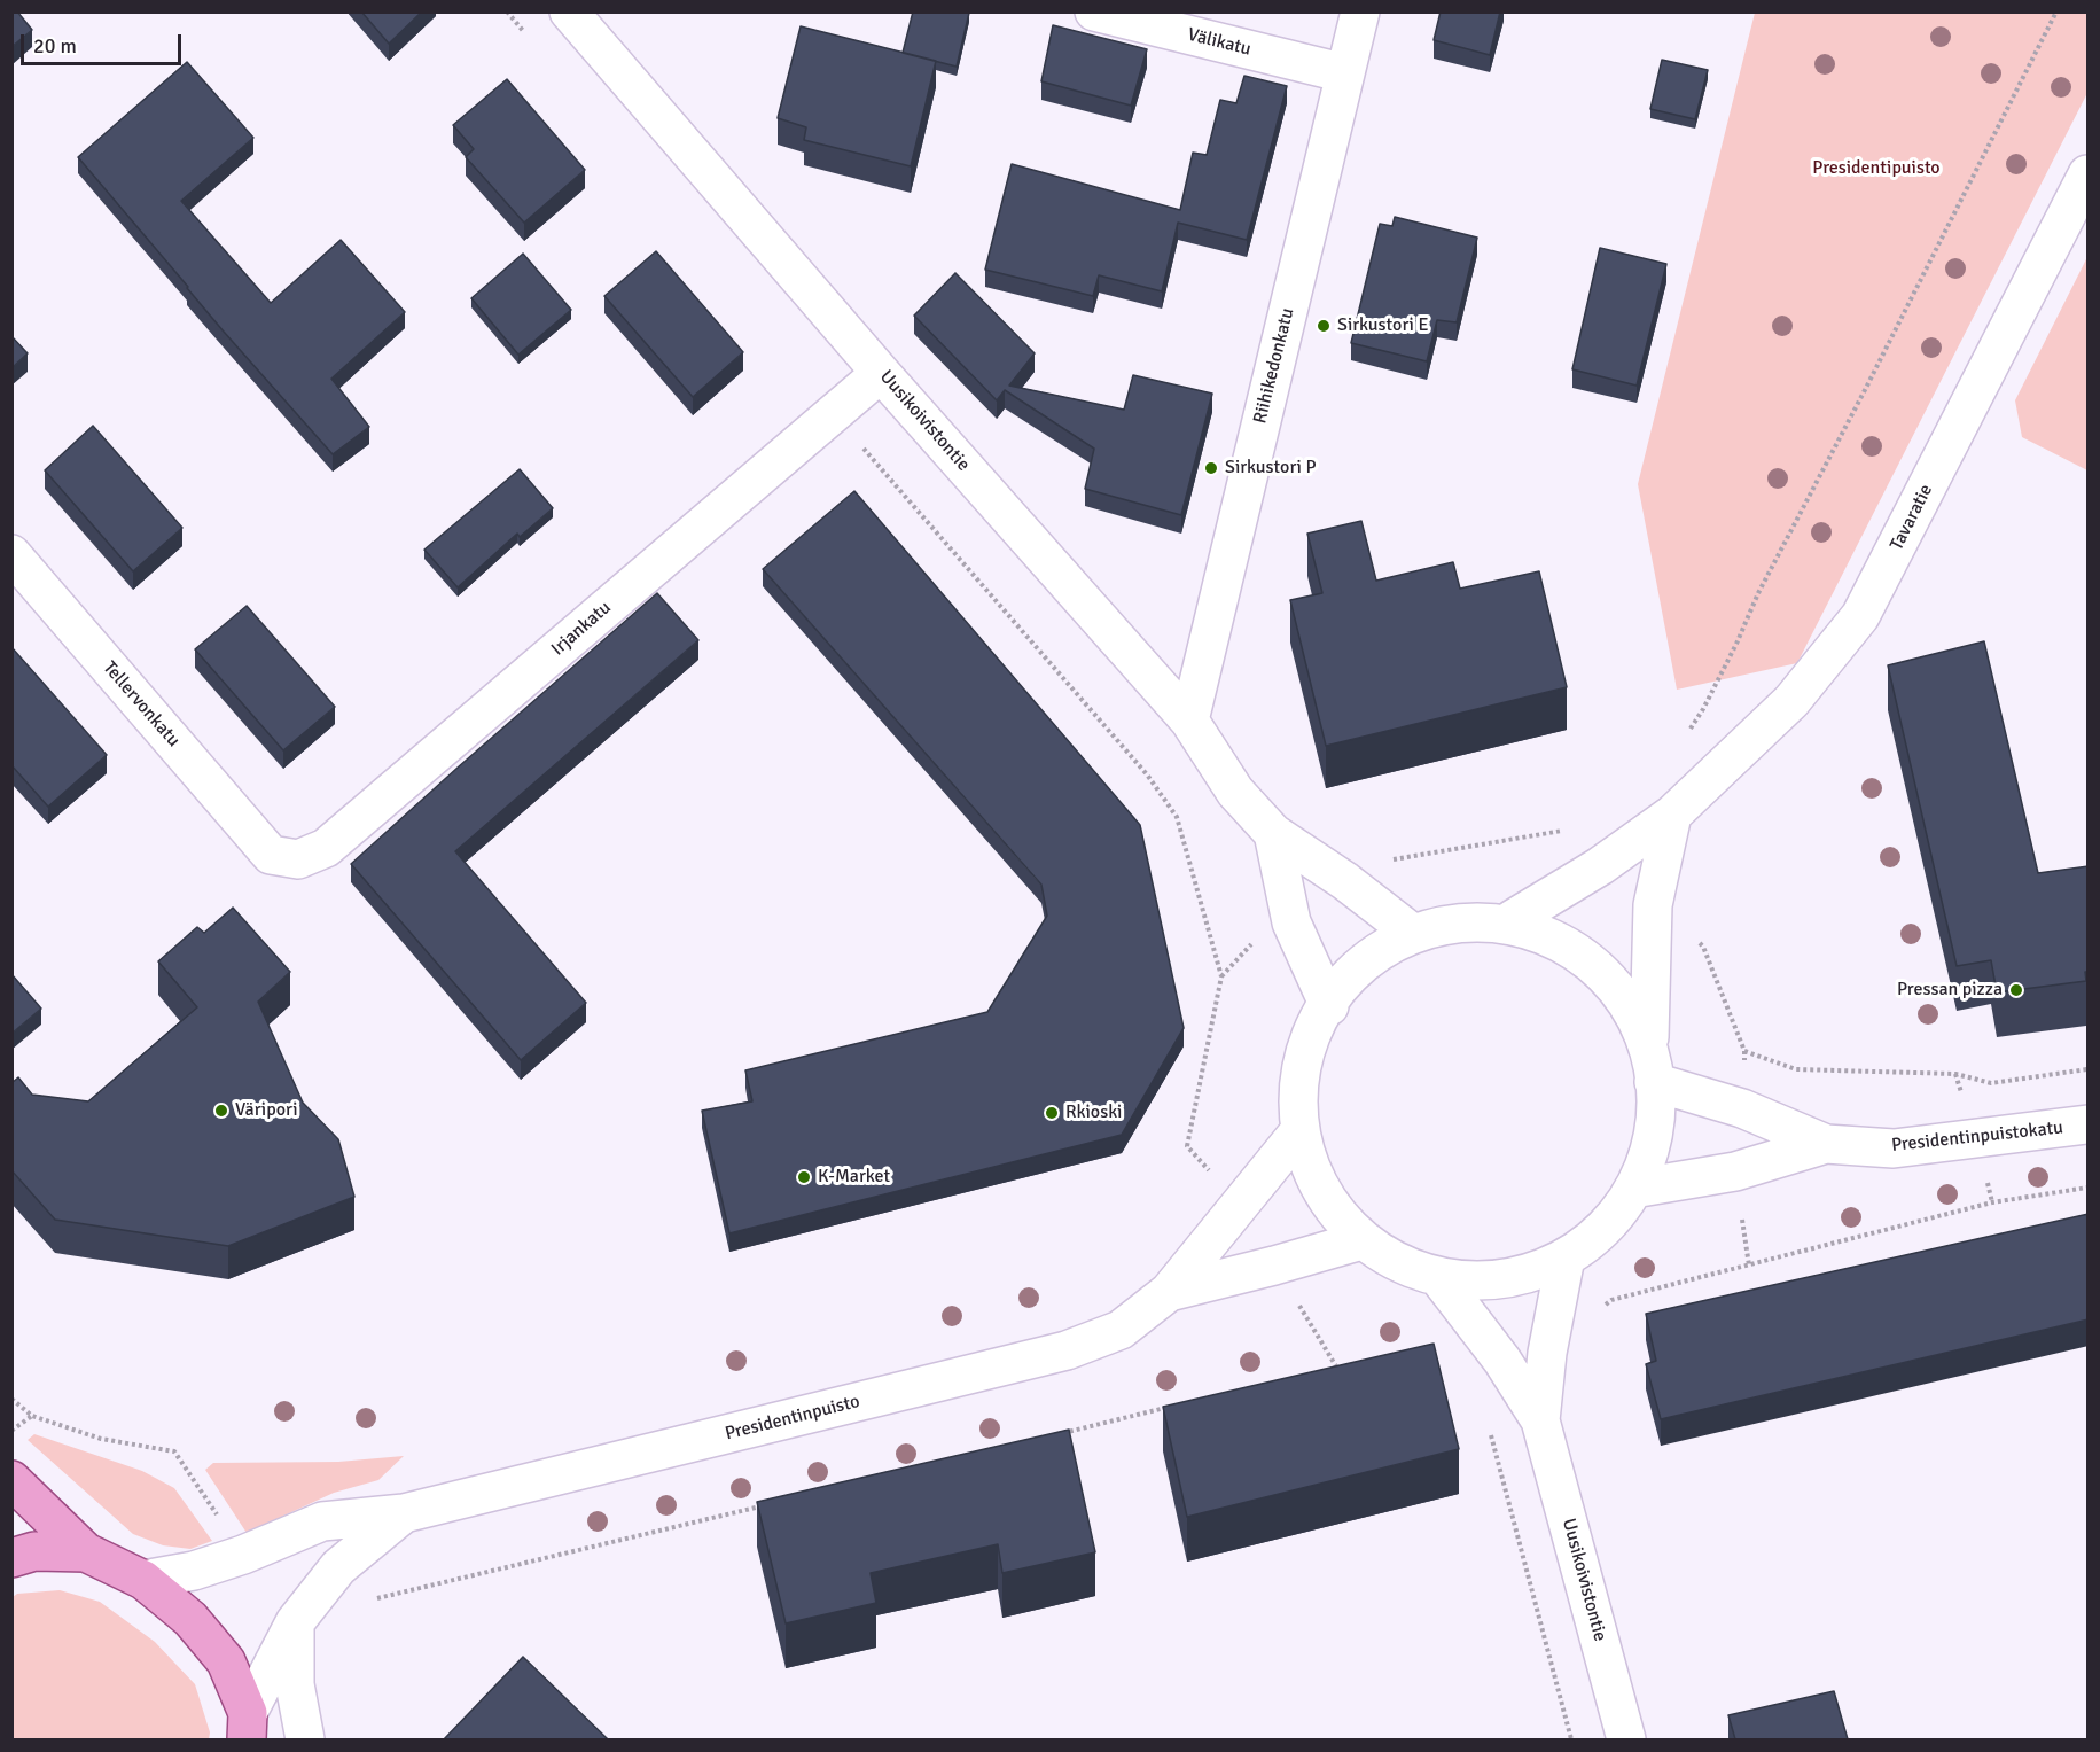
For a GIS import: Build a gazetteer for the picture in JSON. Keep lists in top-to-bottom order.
{
  "streets": {
    "street": [
      "Välikatu",
      "Riihikedonkatu",
      "Uusikoivistontie",
      "Tavaratie",
      "Irjankatu",
      "Tellervonkatu",
      "Presidentinpuistokatu",
      "Presidentinpuisto"
    ]
  },
  "crossings": [
    ["Välikatu", "Riihikedonkatu"],
    ["Riihikedonkatu", "Uusikoivistontie"],
    ["Uusikoivistontie", "Irjankatu"],
    ["Irjankatu", "Tellervonkatu"]
  ],
  "parks": ["Presidentipuisto"],
  "places": [
    "Sirkustori E",
    "Sirkustori P",
    "Pressan pizza",
    "Väripori",
    "Rkioski",
    "K-Market"
  ],
  "scale_bar": "20 m"
}
